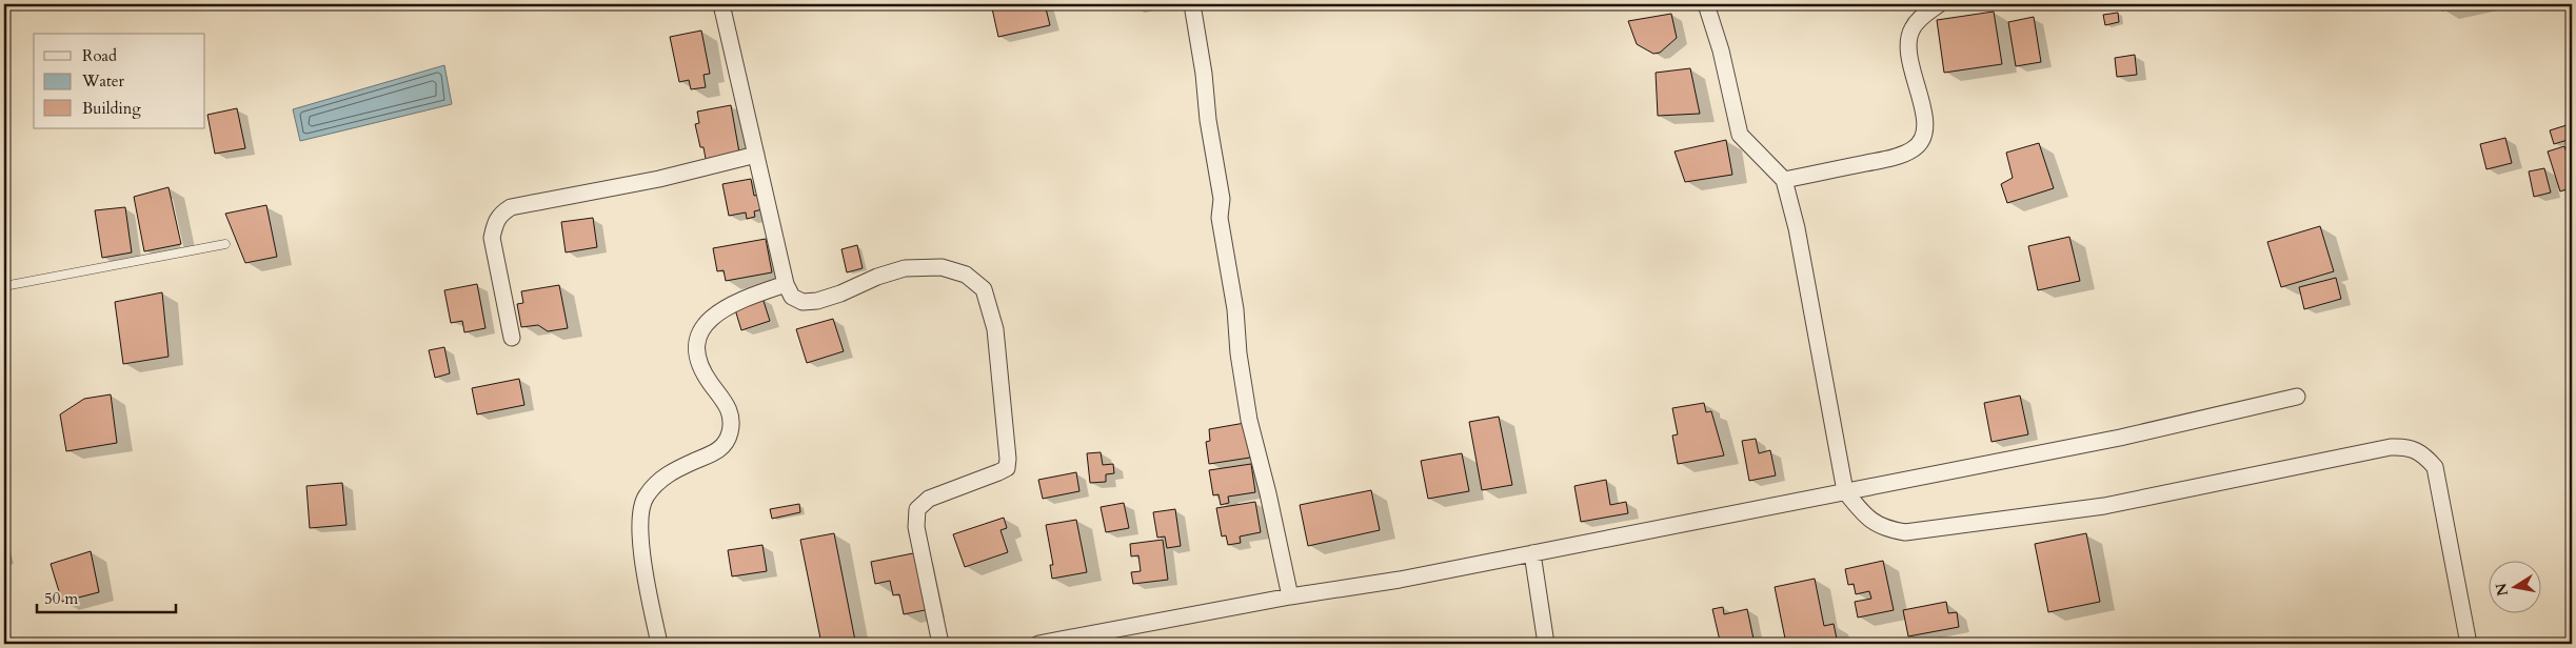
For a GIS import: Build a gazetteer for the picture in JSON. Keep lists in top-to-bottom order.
{
  "legend": ["Road", "Water", "Building"],
  "scale_bar": "50 m",
  "north": "left"
}
